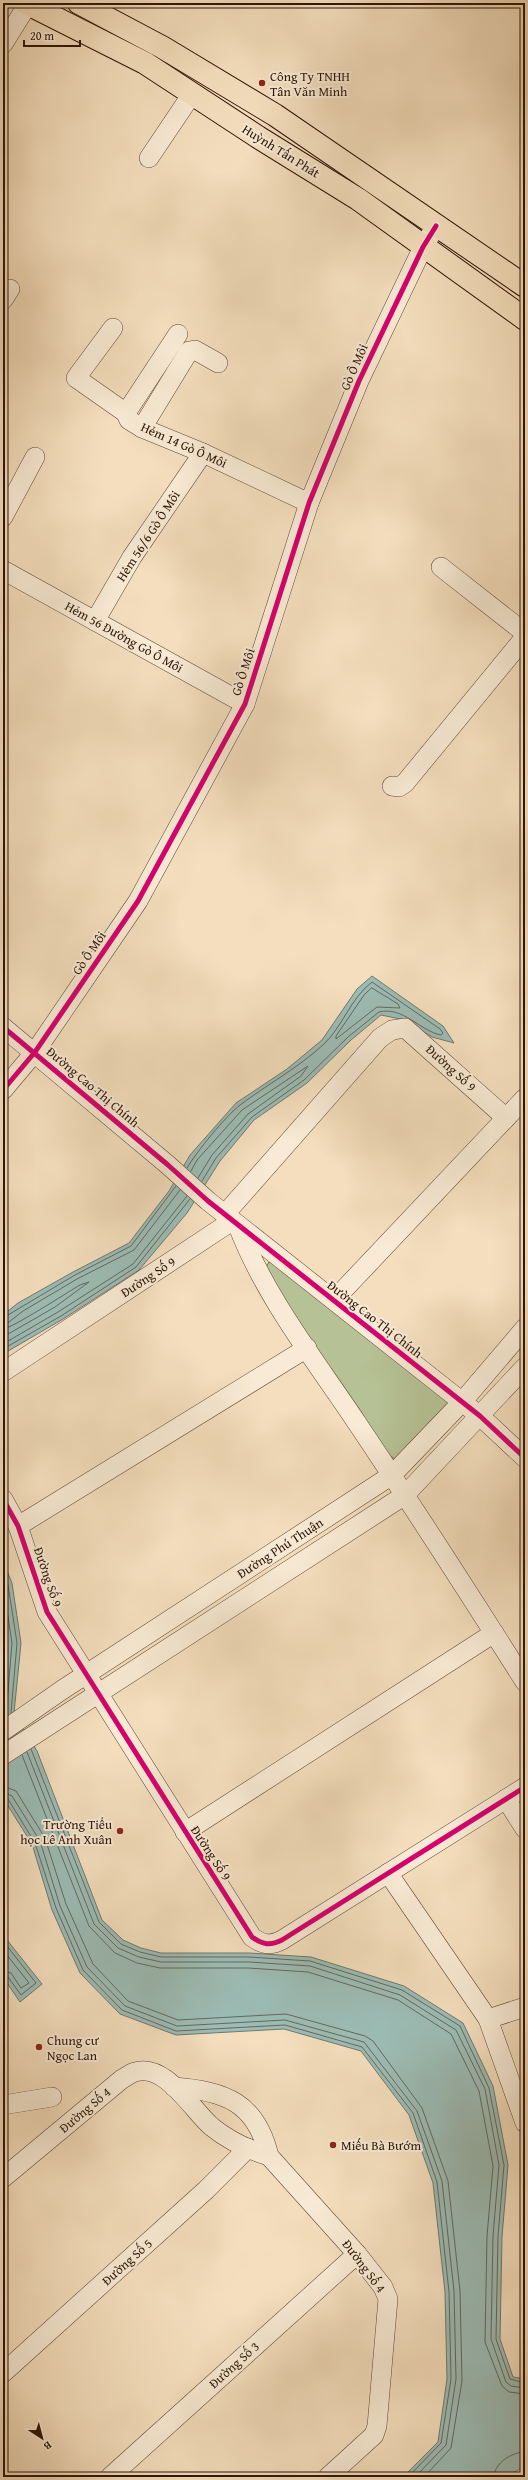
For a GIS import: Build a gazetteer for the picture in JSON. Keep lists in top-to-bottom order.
{
  "streets": {
    "main road": ["Huỳnh Tấn Phát"],
    "street": [
      "Gò Ô Môi",
      "Hẻm 14 Gò Ô Môi",
      "Hẻm 56/6 Gò Ô Môi",
      "Hẻm 56 Đường Gò Ô Môi",
      "Đường Số 9",
      "Đường Cao Thị Chính",
      "Đường Phú Thuận",
      "Đường Số 4",
      "Đường Số 5",
      "Đường Số 3"
    ]
  },
  "crossings": [
    ["Huỳnh Tấn Phát", "Gò Ô Môi"],
    ["Gò Ô Môi", "Hẻm 14 Gò Ô Môi"],
    ["Gò Ô Môi", "Hẻm 56 Đường Gò Ô Môi"],
    ["Gò Ô Môi", "Đường Cao Thị Chính"],
    ["Hẻm 14 Gò Ô Môi", "Hẻm 56/6 Gò Ô Môi"],
    ["Hẻm 56/6 Gò Ô Môi", "Hẻm 56 Đường Gò Ô Môi"],
    ["Đường Số 9", "Đường Cao Thị Chính"],
    ["Đường Số 9", "Đường Phú Thuận"],
    ["Đường Cao Thị Chính", "Đường Phú Thuận"],
    ["Đường Số 4", "Đường Số 5"],
    ["Đường Số 4", "Đường Số 3"]
  ],
  "places": [
    "Công Ty TNHH Tân Văn Minh",
    "Trường Tiểu học Lê Anh Xuân",
    "Chung cư Ngọc Lan",
    "Miếu Bà Bướm"
  ],
  "scale_bar": "20 m",
  "north": "bottom right"
}
